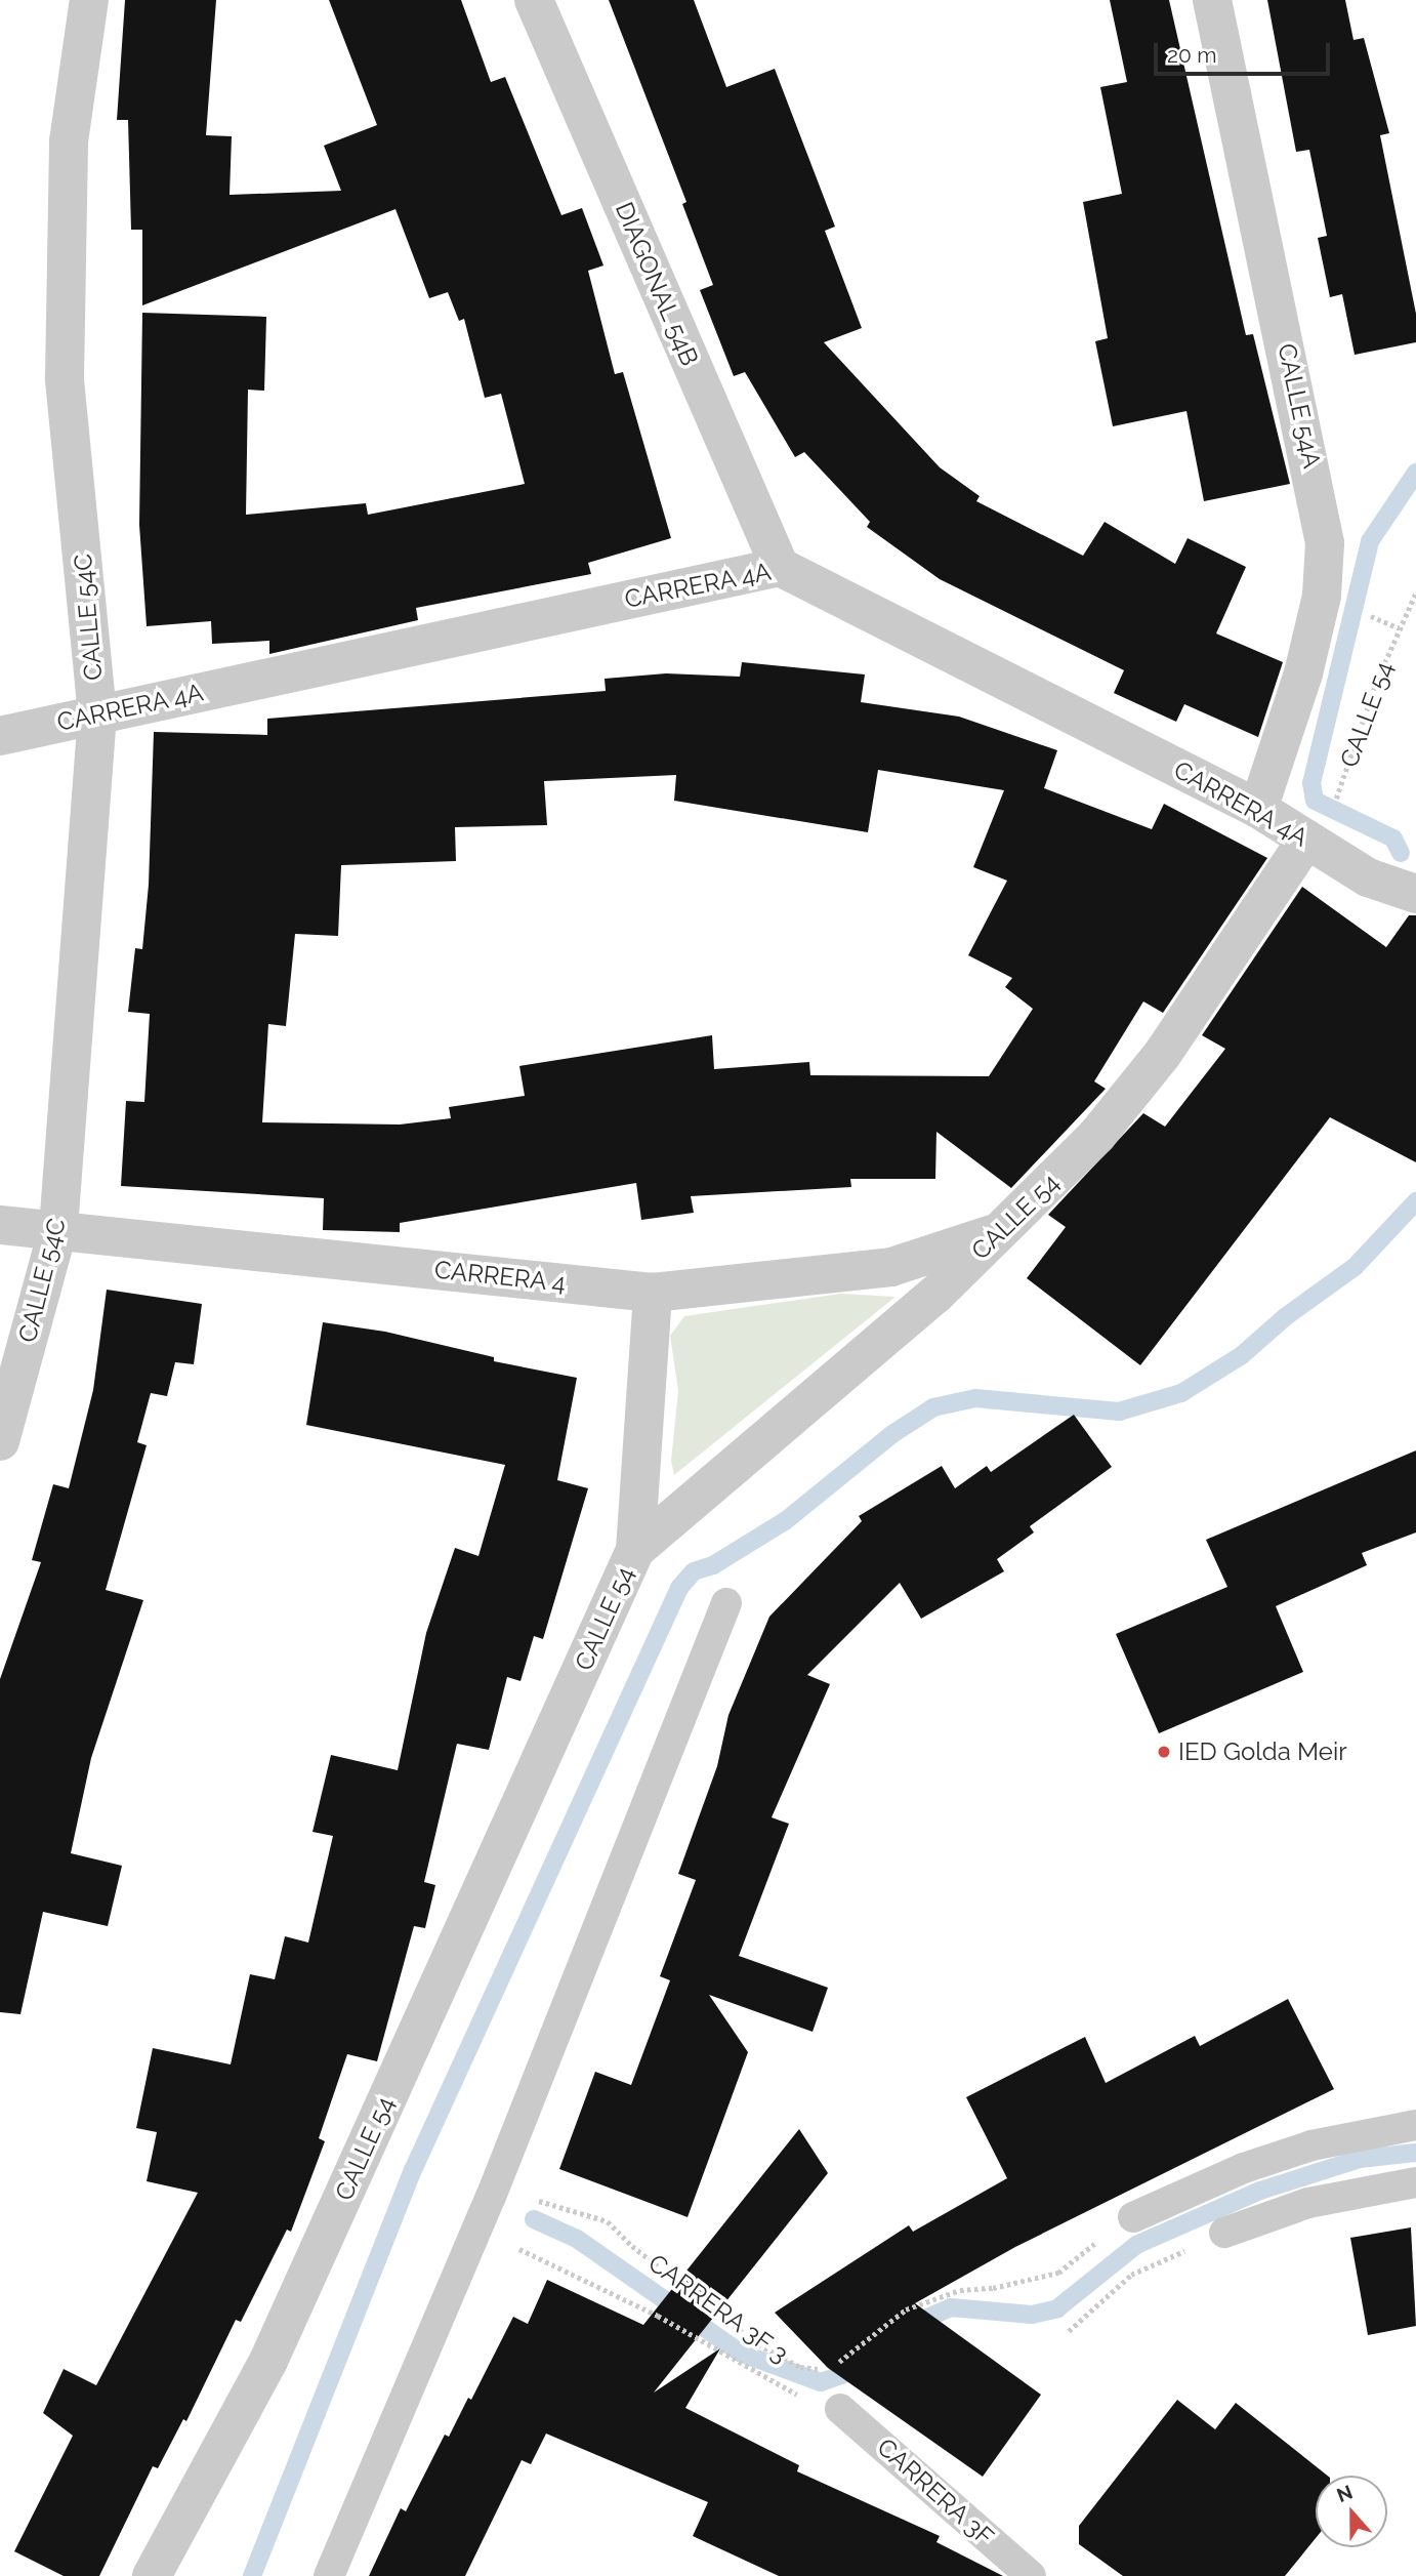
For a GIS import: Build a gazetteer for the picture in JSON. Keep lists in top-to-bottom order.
{
  "streets": {
    "street": [
      "DIAGONAL 54B",
      "CALLE 54A",
      "CARRERA 4A",
      "CALLE 54C",
      "CALLE 54",
      "CARRERA 4"
    ],
    "lane": ["CARRERA 3F"],
    "path": ["CARRERA 3F 3"]
  },
  "crossings": [
    ["DIAGONAL 54B", "CARRERA 4A"],
    ["CALLE 54A", "CARRERA 4A"],
    ["CARRERA 4A", "CALLE 54C"],
    ["CARRERA 4A", "CALLE 54"],
    ["CALLE 54C", "CARRERA 4"],
    ["CALLE 54", "CARRERA 4"],
    ["CARRERA 3F 3", "CARRERA 3F"]
  ],
  "places": ["IED Golda Meir"],
  "scale_bar": "20 m",
  "north": "top"
}
